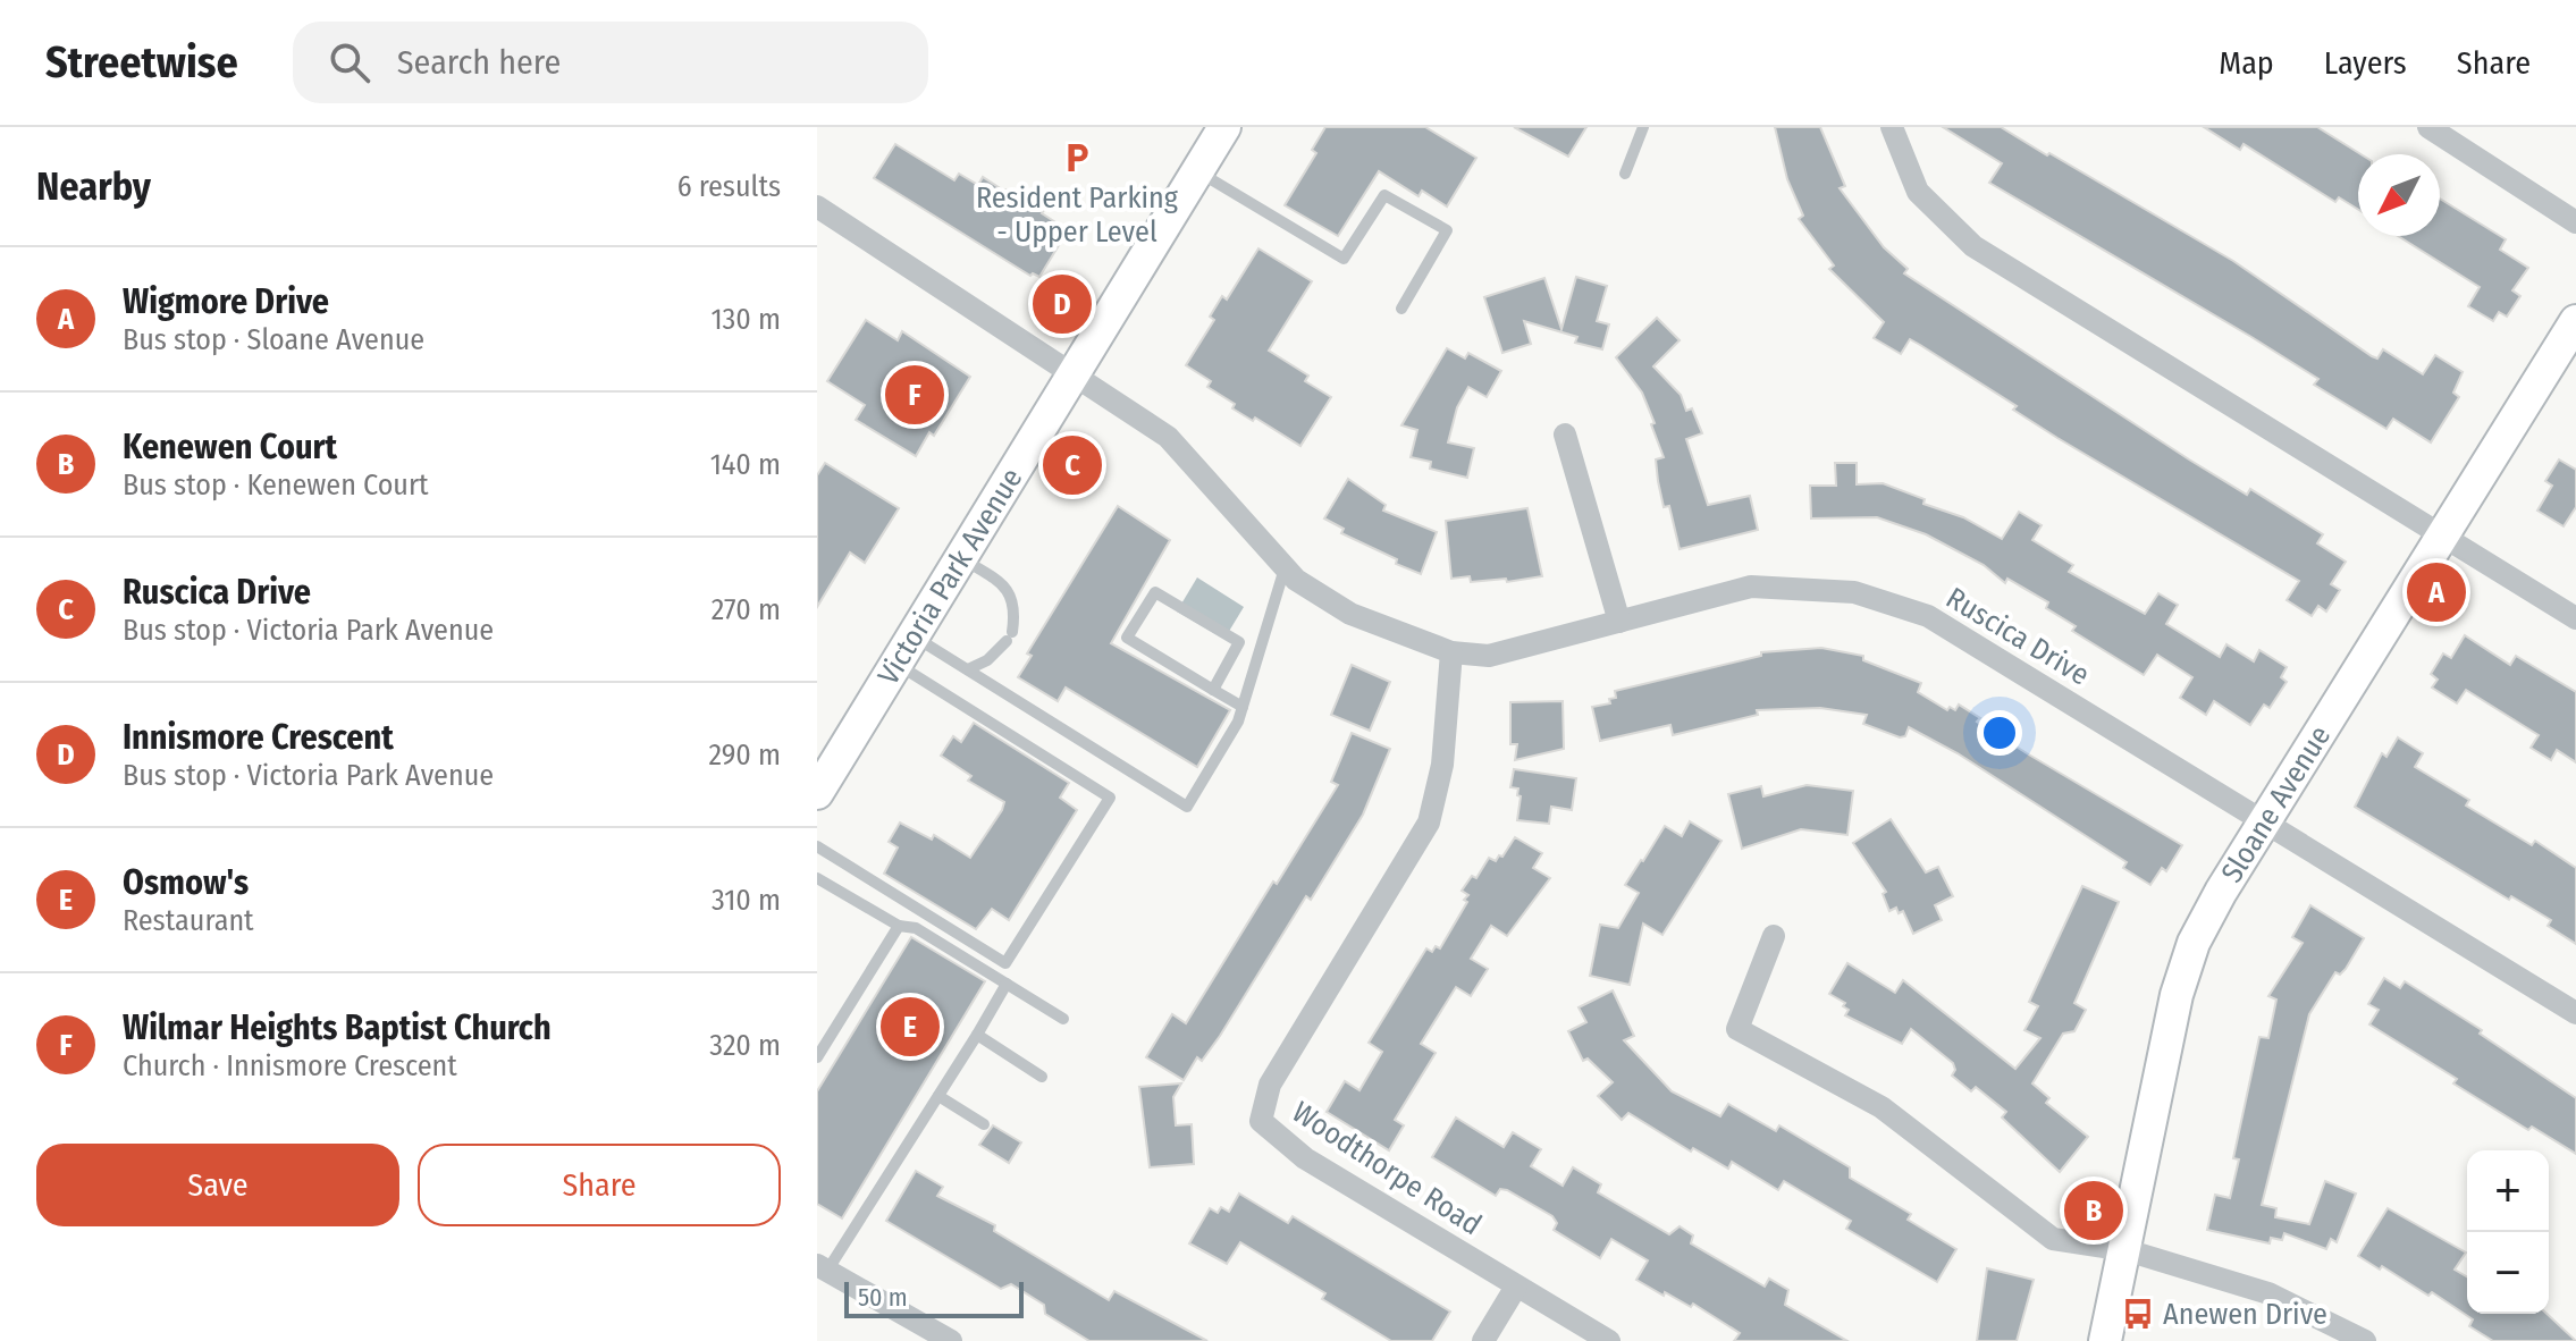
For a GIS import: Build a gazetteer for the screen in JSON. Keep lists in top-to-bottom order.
{
  "streets": {
    "street": [
      "Victoria Park Avenue",
      "Ruscica Drive",
      "Sloane Avenue",
      "Woodthorpe Road"
    ]
  },
  "crossings": [
    ["Victoria Park Avenue", "Ruscica Drive"],
    ["Ruscica Drive", "Sloane Avenue"],
    ["Ruscica Drive", "Woodthorpe Road"]
  ],
  "places": {
    "parking": ["Resident Parking - Upper Level"],
    "bus stop": ["Anewen Drive"]
  },
  "scale_bar": "50 m",
  "north": "bottom left",
  "page": {
    "header": "Streetwise",
    "search": "Search here",
    "nav": ["Map", "Layers", "Share"],
    "heading": ["Nearby", "6 results"],
    "list": [
      {
        "mark": "A",
        "name": "Wigmore Drive",
        "note": "Bus stop · Sloane Avenue",
        "value": "130 m"
      },
      {
        "mark": "B",
        "name": "Kenewen Court",
        "note": "Bus stop · Kenewen Court",
        "value": "140 m"
      },
      {
        "mark": "C",
        "name": "Ruscica Drive",
        "note": "Bus stop · Victoria Park Avenue",
        "value": "270 m"
      },
      {
        "mark": "D",
        "name": "Innismore Crescent",
        "note": "Bus stop · Victoria Park Avenue",
        "value": "290 m"
      },
      {
        "mark": "E",
        "name": "Osmow's",
        "note": "Restaurant",
        "value": "310 m"
      },
      {
        "mark": "F",
        "name": "Wilmar Heights Baptist Church",
        "note": "Church · Innismore Crescent",
        "value": "320 m"
      }
    ],
    "pins": [
      "D",
      "F",
      "C",
      "A",
      "E",
      "B"
    ],
    "buttons": ["Save", "Share"],
    "map_buttons": ["+", "−"],
    "scale": "50 m"
  }
}
